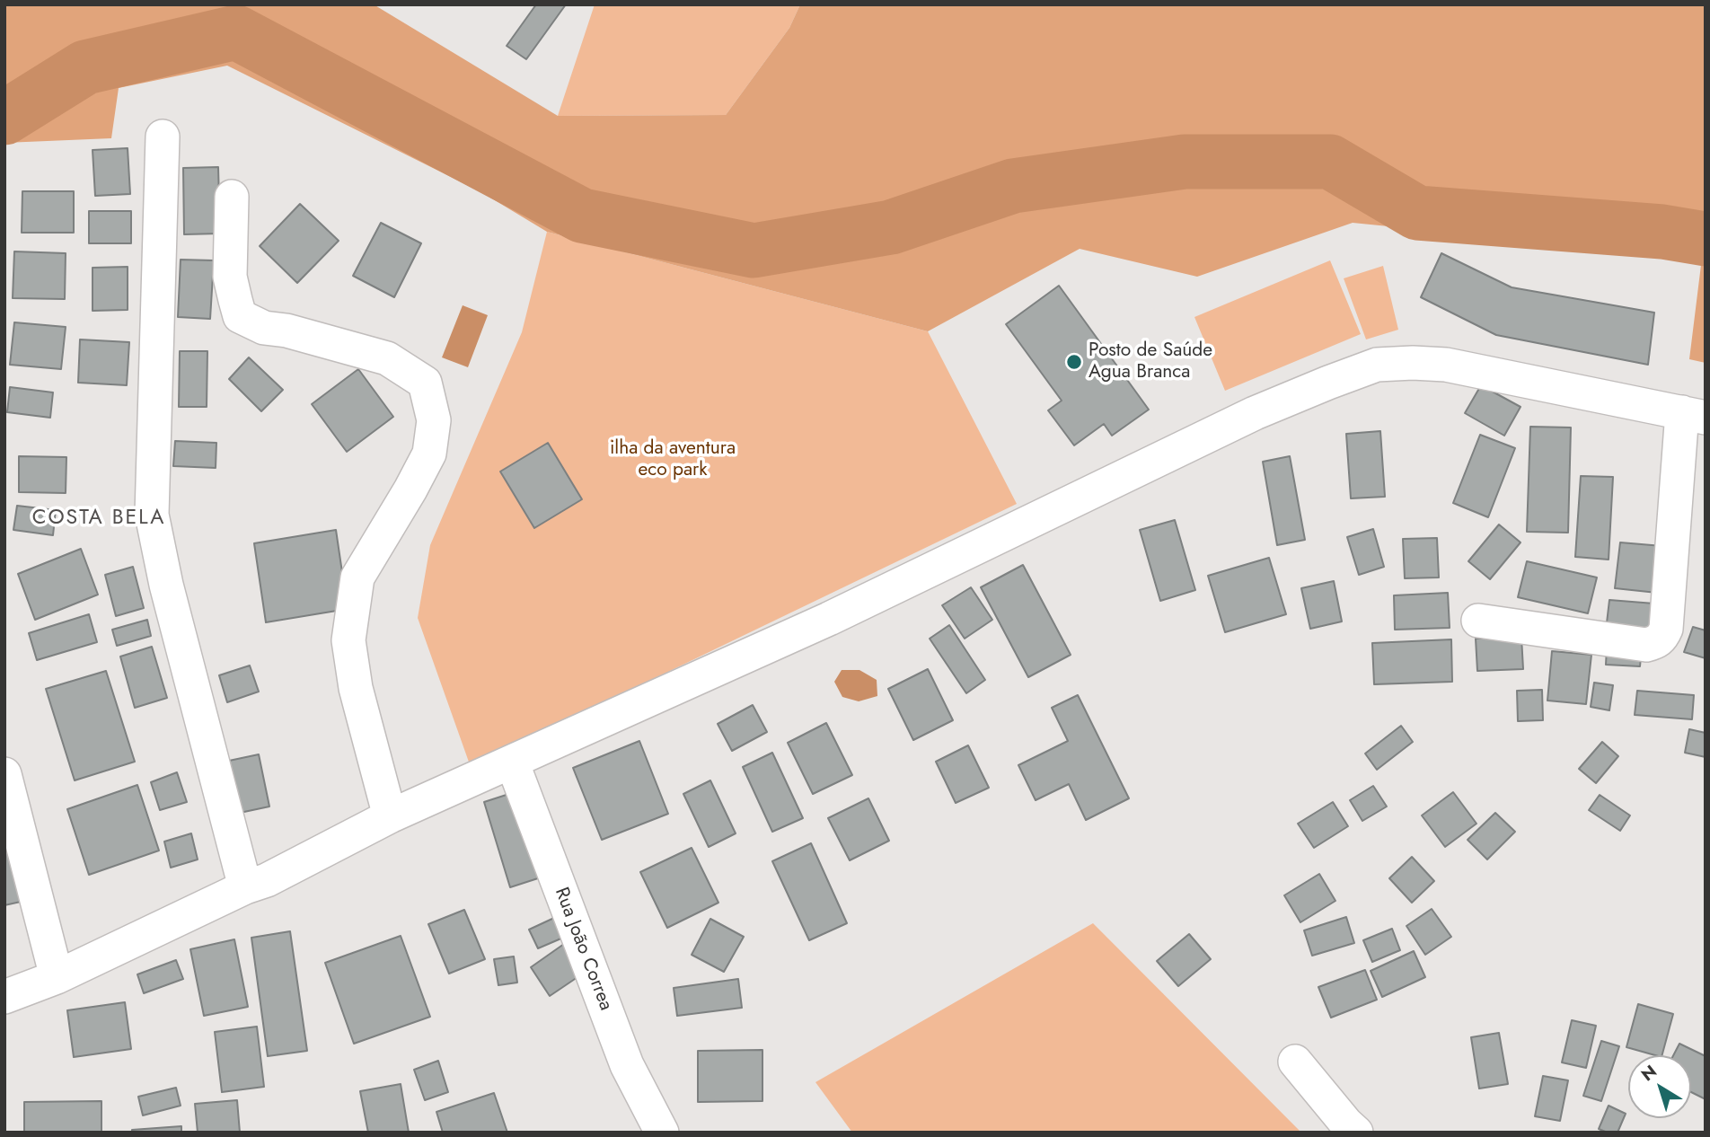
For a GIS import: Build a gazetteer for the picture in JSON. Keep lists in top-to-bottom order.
{
  "streets": {
    "street": ["Rua João Correa"]
  },
  "districts": ["COSTA BELA"],
  "parks": ["ilha da aventura eco park"],
  "places": ["Posto de Saúde Agua Branca"],
  "north": "top left"
}
